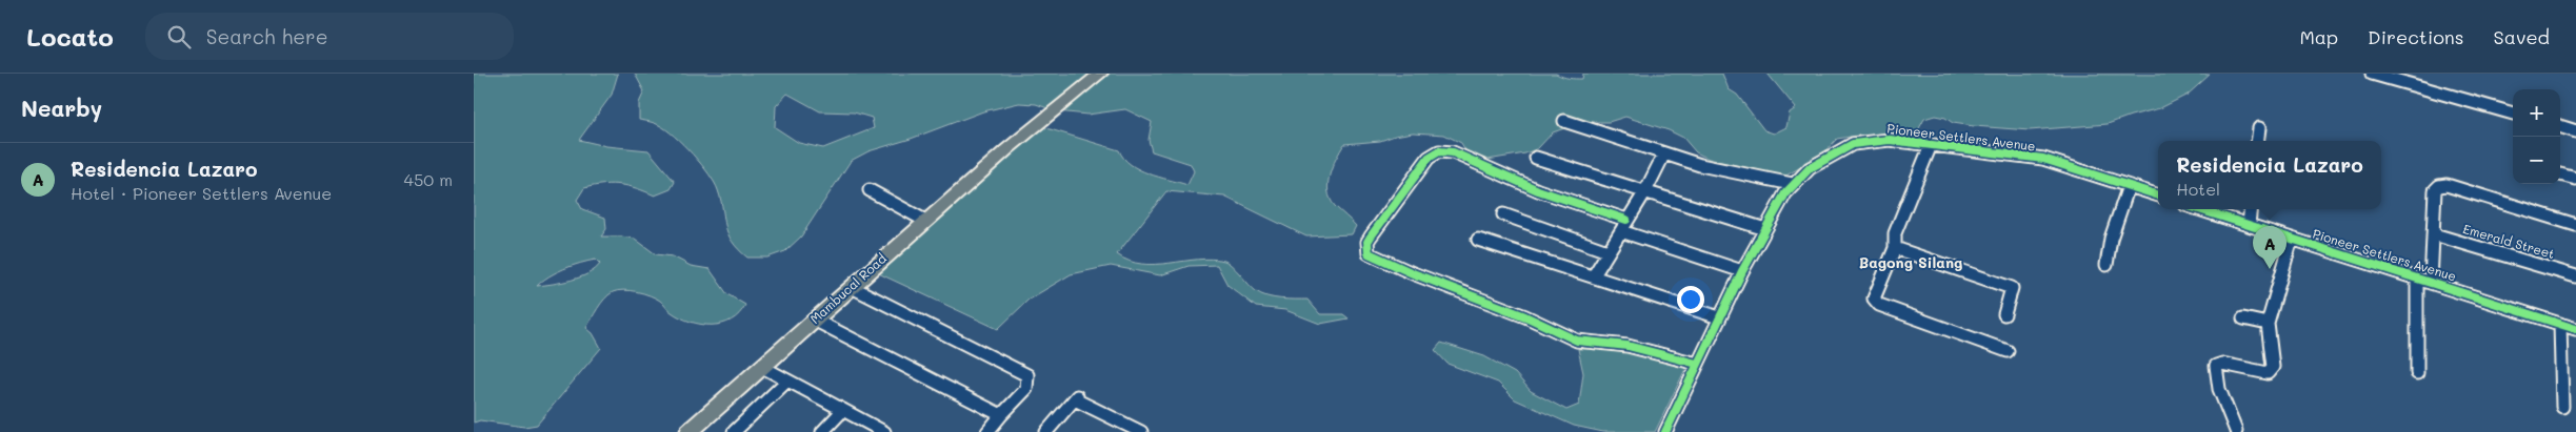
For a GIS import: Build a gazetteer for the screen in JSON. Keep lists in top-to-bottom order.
{
  "streets": {
    "main road": ["Mambucal Road"],
    "street": ["Pioneer Settlers Avenue", "Emerald Street"]
  },
  "districts": ["Bagong Silang"],
  "page": {
    "header": "Locato",
    "search": "Search here",
    "nav": ["Map", "Directions", "Saved"],
    "heading": "Nearby",
    "map_buttons": ["+", "−"],
    "popup": ["Residencia Lazaro", "Hotel"],
    "list": [
      {
        "mark": "A",
        "name": "Residencia Lazaro",
        "note": "Hotel · Pioneer Settlers Avenue",
        "value": "450 m"
      }
    ],
    "pins": "A"
  }
}
